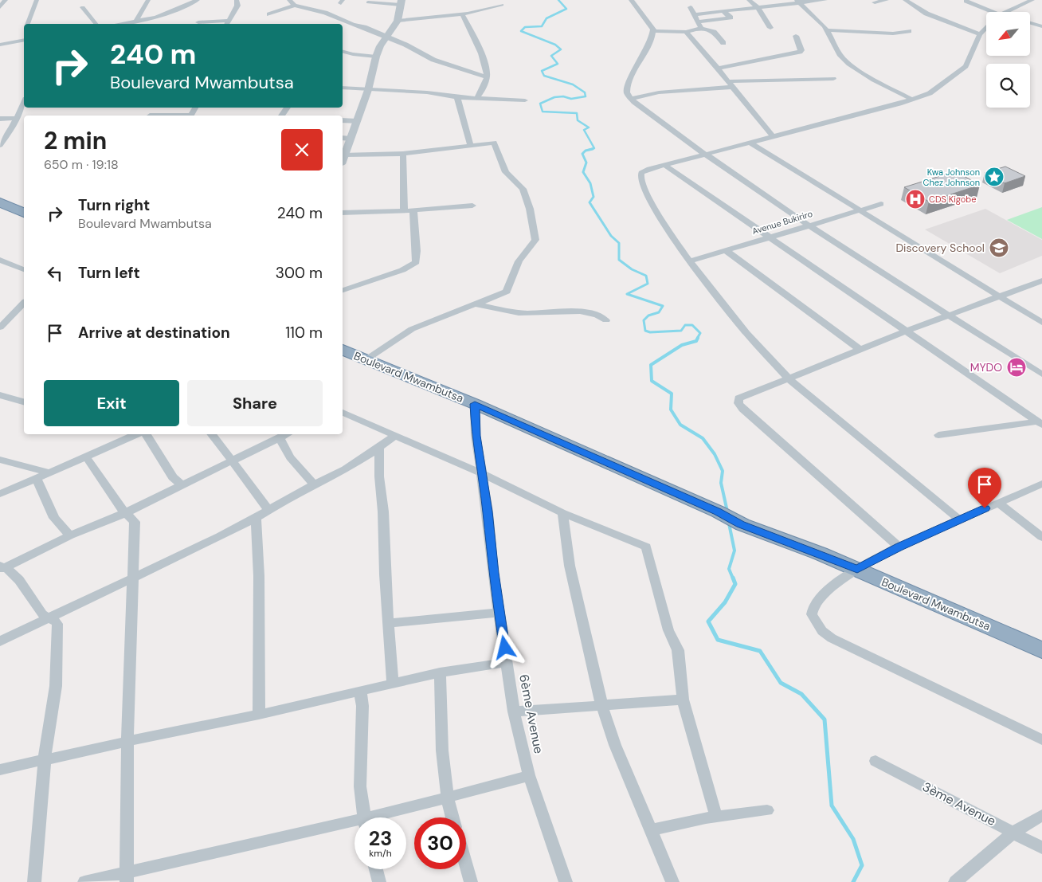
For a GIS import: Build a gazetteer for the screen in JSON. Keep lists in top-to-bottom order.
{
  "streets": {
    "highway": ["Boulevard Mwambutsa"],
    "street": ["Avenue Bukiriro", "6ème Avenue", "3ème Avenue"]
  },
  "crossings": [
    ["Boulevard Mwambutsa", "6ème Avenue"]
  ],
  "places": {
    "place": ["Kwa Johnson Chez Johnson"],
    "hospital": ["CDS Kigobe"],
    "school or university": ["Discovery School"],
    "hotel": ["MYDO"]
  },
  "north": "bottom left",
  "page": {
    "turn": ["240 m", "Boulevard Mwambutsa"],
    "heading": ["2 min", "650 m · 19:18"],
    "list": [
      {
        "name": "Turn right",
        "note": "Boulevard Mwambutsa",
        "value": "240 m"
      },
      {
        "name": "Turn left",
        "value": "300 m"
      },
      {
        "name": "Arrive at destination",
        "value": "110 m"
      }
    ],
    "buttons": ["Exit", "Share"],
    "speed": "23 km/h",
    "limit": "30"
  }
}
